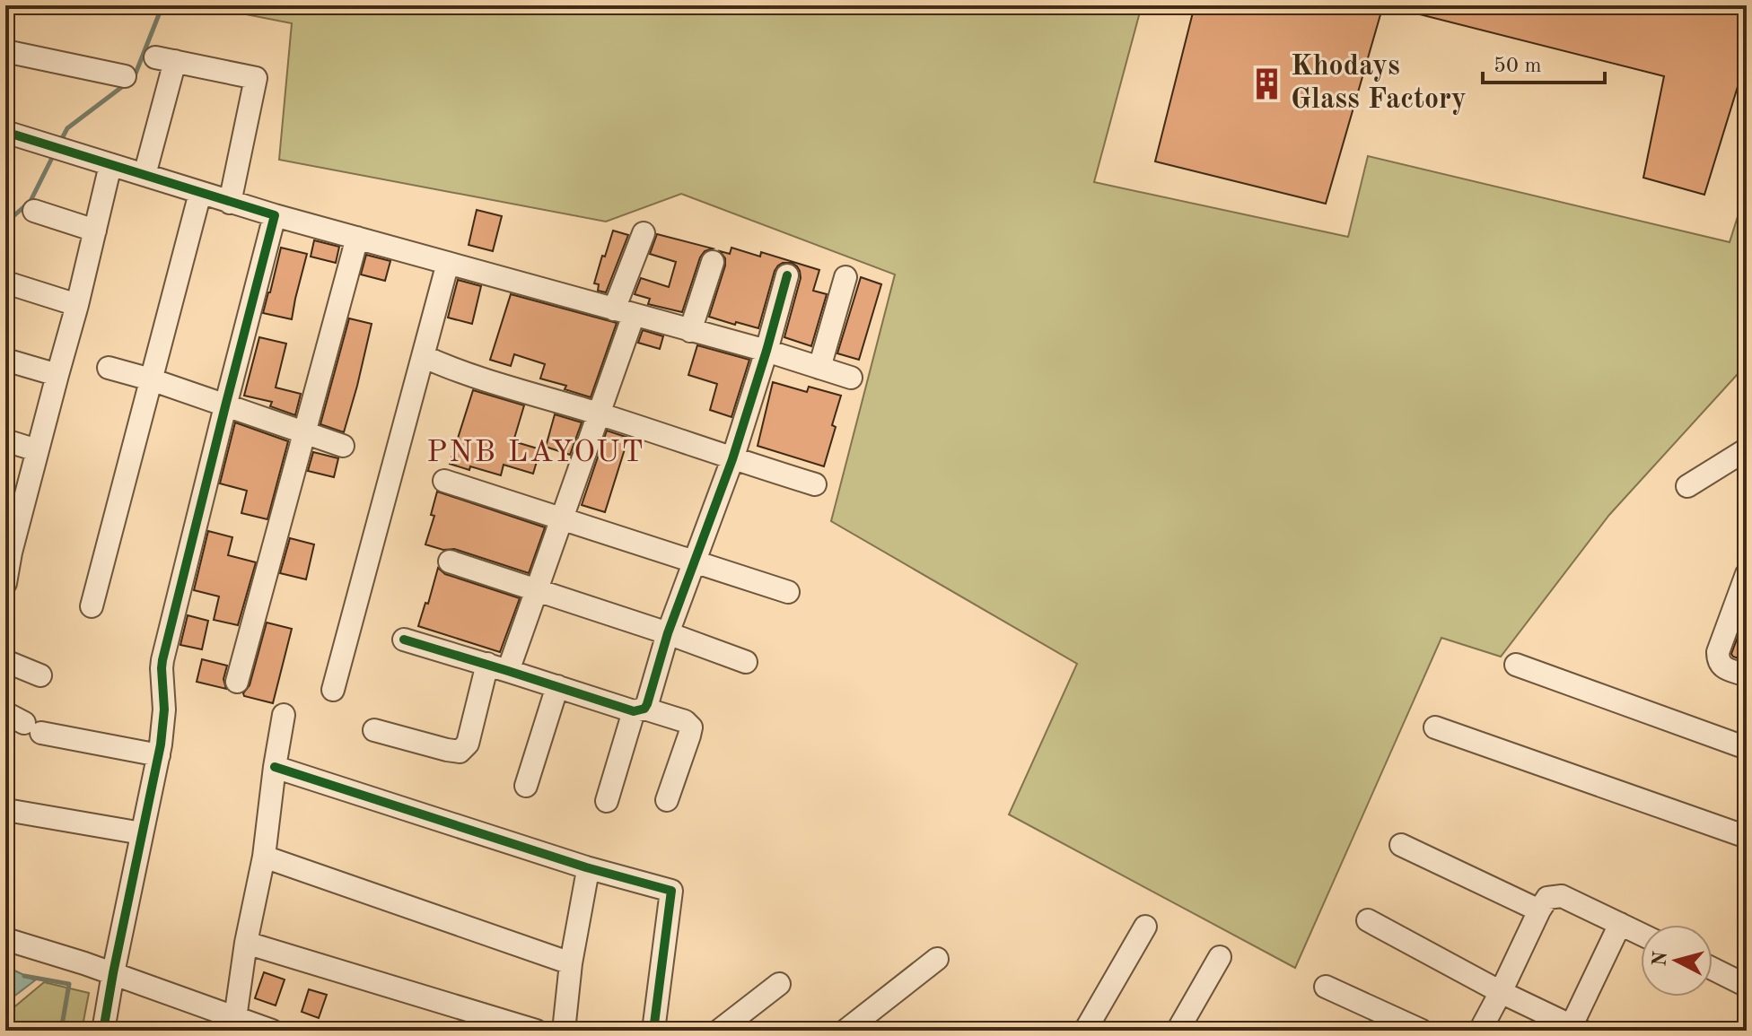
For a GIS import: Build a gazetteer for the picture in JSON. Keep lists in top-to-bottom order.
{
  "districts": ["PNB LAYOUT"],
  "places": {
    "building": ["Khodays Glass Factory"]
  },
  "scale_bar": "50 m",
  "north": "left"
}
